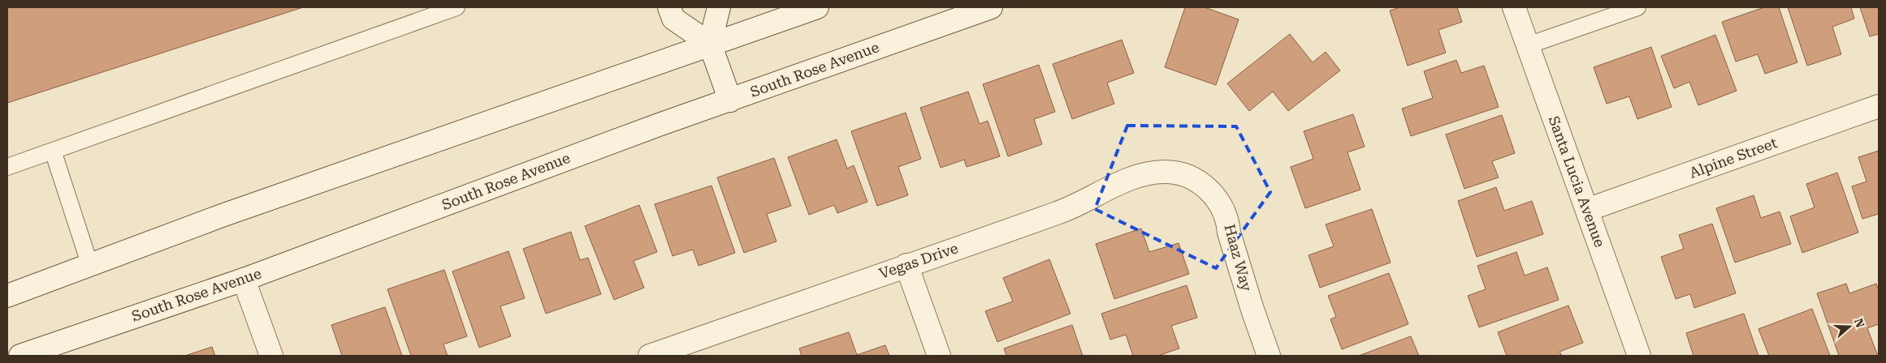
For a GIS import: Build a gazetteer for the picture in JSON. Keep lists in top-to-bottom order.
{
  "streets": {
    "main road": [
      "South Rose Avenue",
      "Alpine Street",
      "Santa Lucia Avenue",
      "Haaz Way",
      "Vegas Drive"
    ]
  },
  "crossings": [
    ["Alpine Street", "Santa Lucia Avenue"],
    ["Haaz Way", "Vegas Drive"]
  ],
  "north": "right"
}
